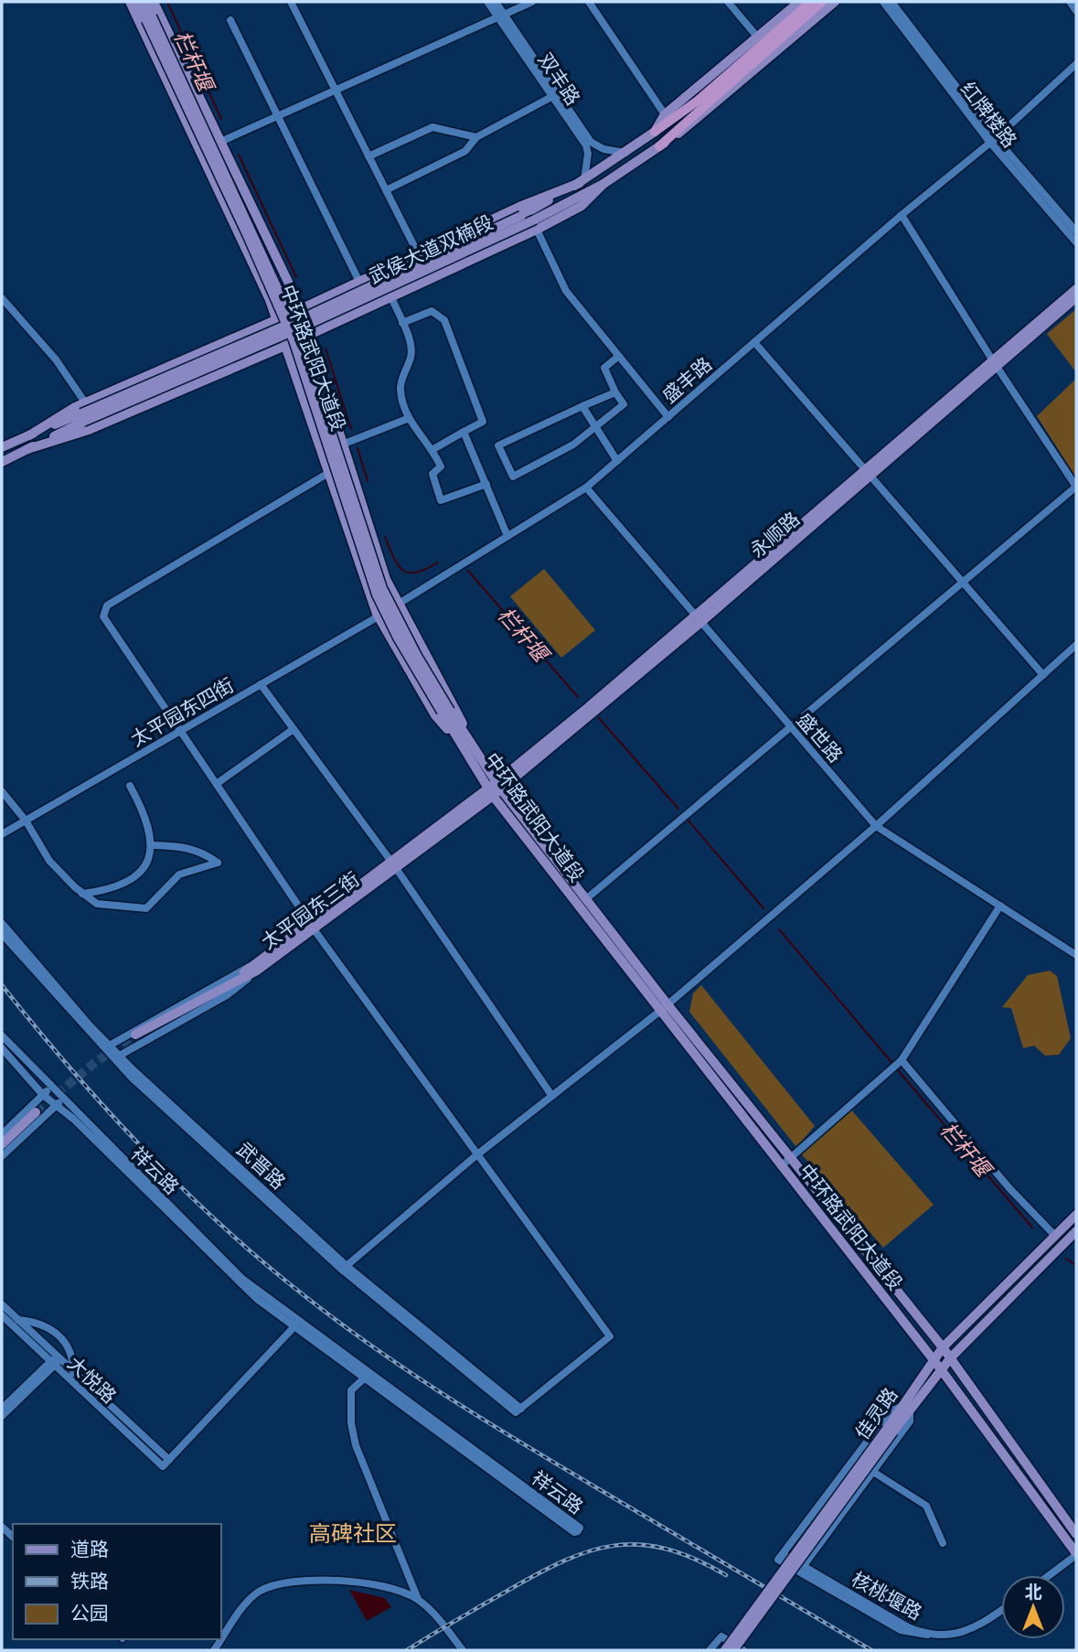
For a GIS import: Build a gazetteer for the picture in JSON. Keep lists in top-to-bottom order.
{
  "streets": {
    "main road": [
      "武侯大道双楠段",
      "中环路武阳大道段",
      "永顺路",
      "太平园东三街",
      "佳灵路"
    ],
    "street": [
      "双丰路",
      "红牌楼路",
      "盛丰路",
      "太平园东四街",
      "盛世路",
      "武晋路",
      "祥云路",
      "大悦路",
      "核桃堰路"
    ]
  },
  "crossings": [
    ["双丰路", "武侯大道双楠段"],
    ["红牌楼路", "盛丰路"],
    ["中环路武阳大道段", "永顺路"],
    ["中环路武阳大道段", "太平园东三街"],
    ["中环路武阳大道段", "佳灵路"],
    ["盛丰路", "太平园东四街"],
    ["盛丰路", "盛世路"],
    ["永顺路", "盛世路"],
    ["永顺路", "太平园东三街"]
  ],
  "districts": ["高碑社区"],
  "water": ["栏杆堰"],
  "legend": ["道路", "铁路", "公园"],
  "north": "top"
}
